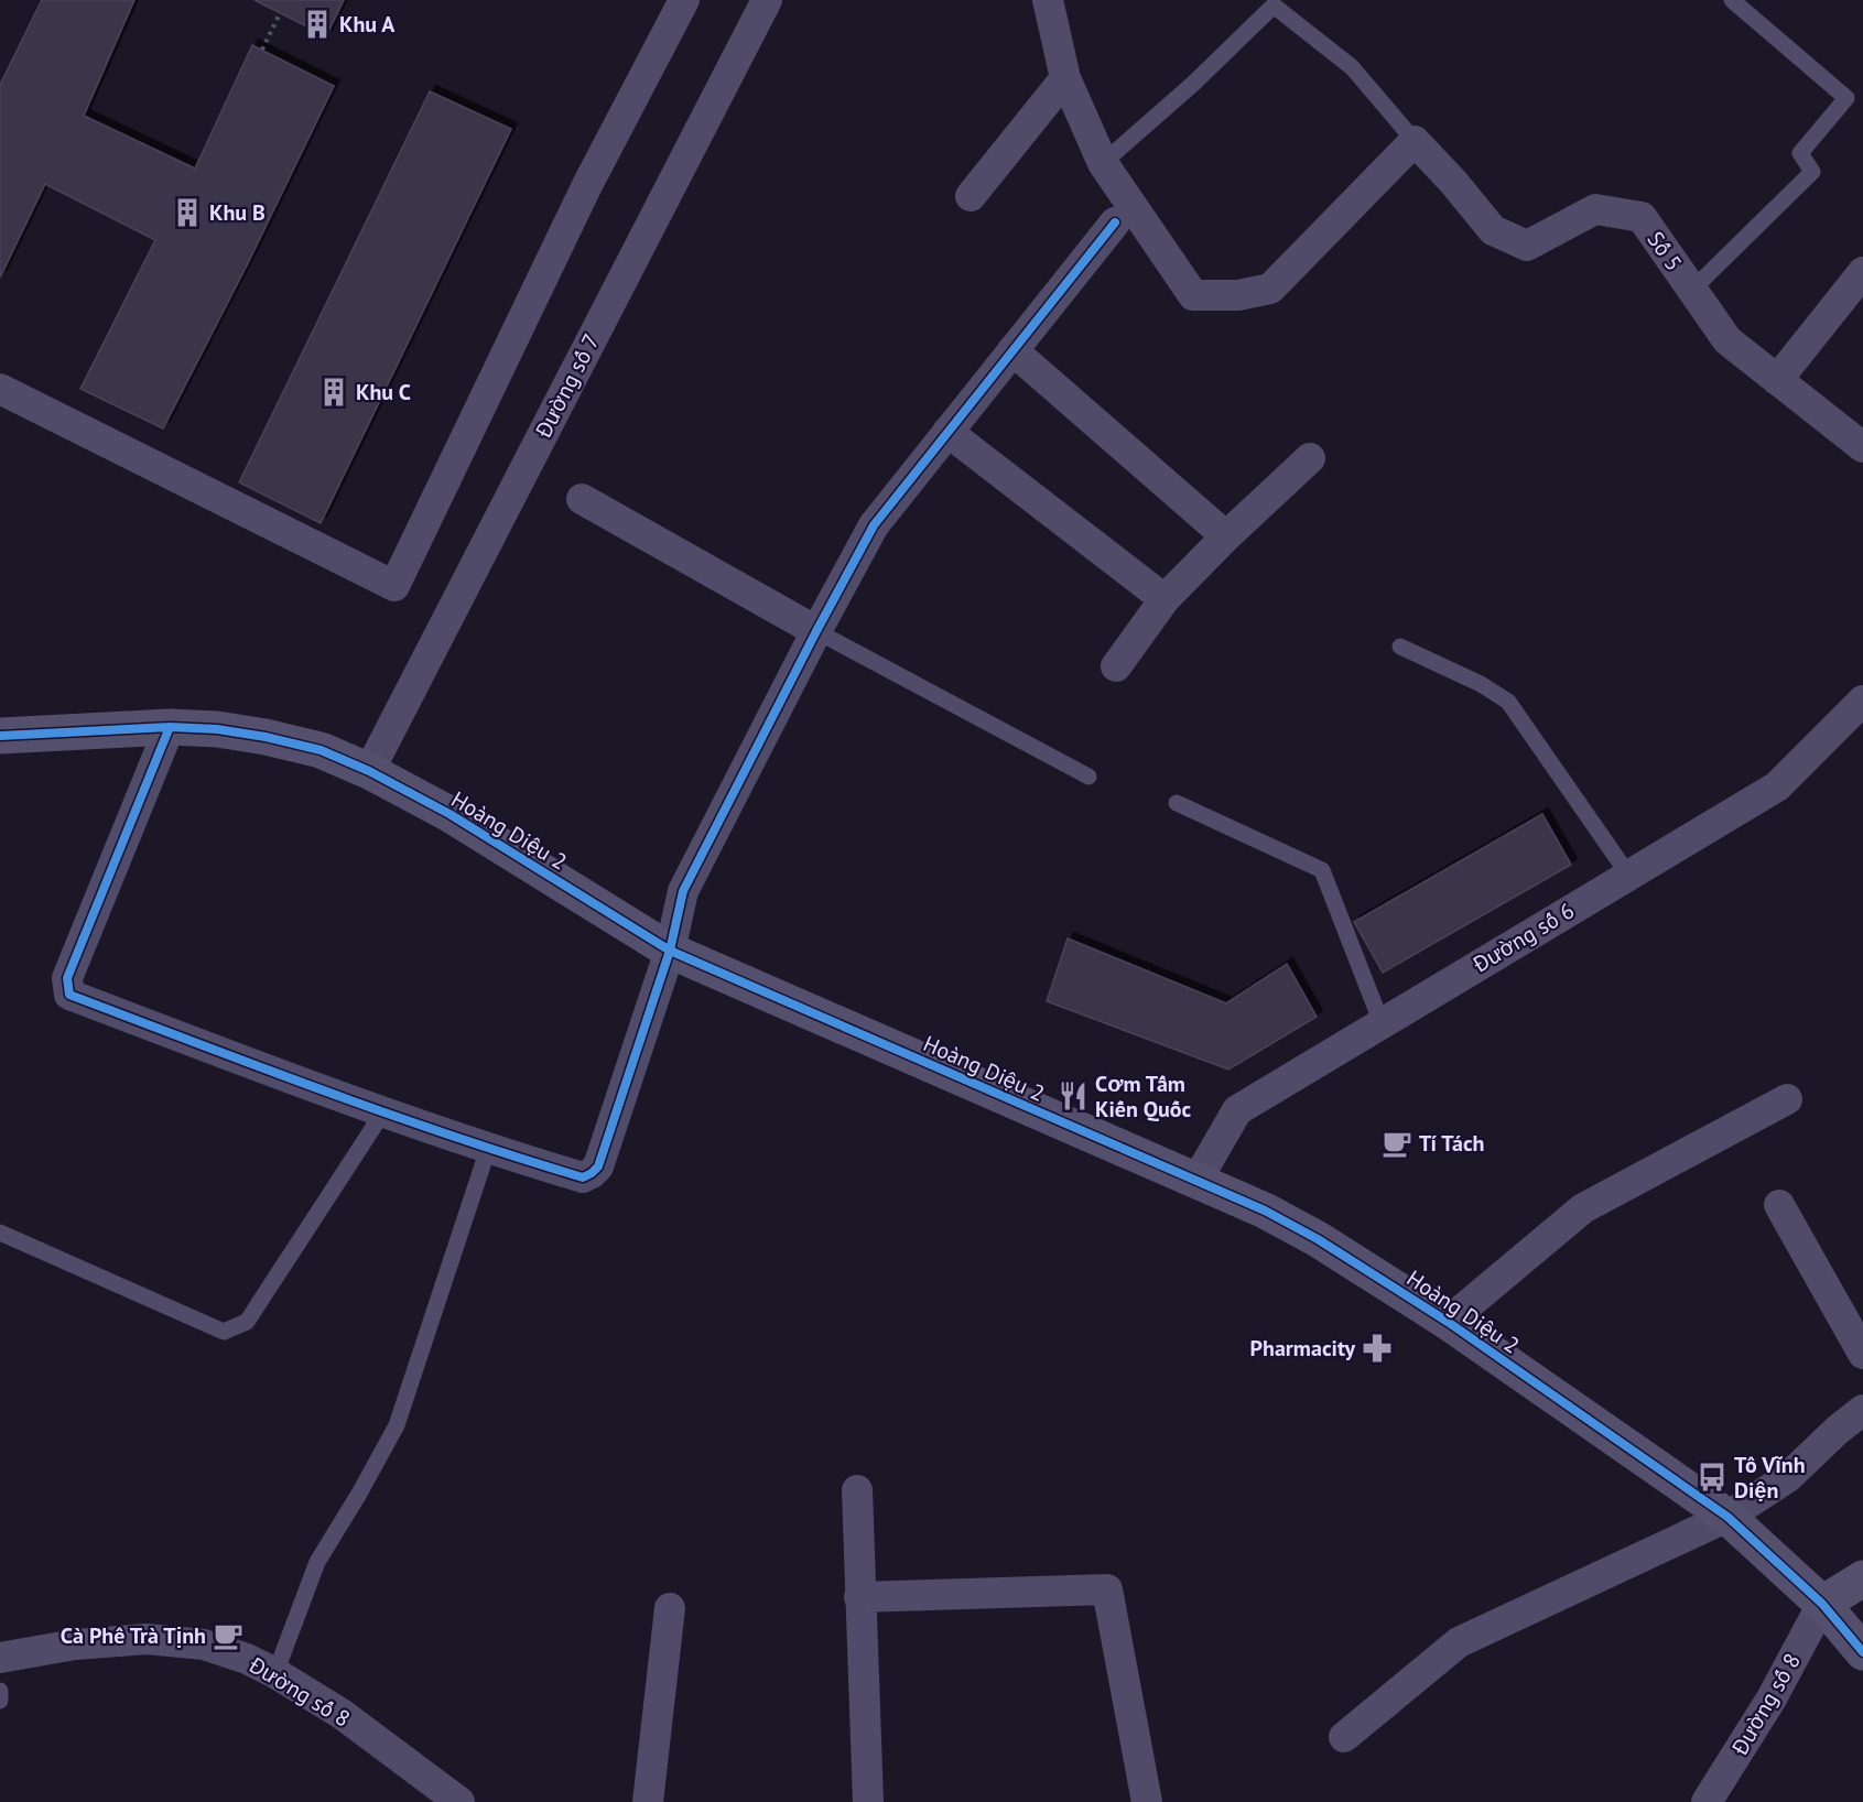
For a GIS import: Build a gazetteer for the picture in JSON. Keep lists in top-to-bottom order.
{
  "streets": {
    "street": [
      "Số 5",
      "Đường số 7",
      "Hoàng Diệu 2",
      "Đường số 6",
      "Đường số 8"
    ]
  },
  "crossings": [
    ["Đường số 7", "Hoàng Diệu 2"],
    ["Hoàng Diệu 2", "Đường số 6"],
    ["Hoàng Diệu 2", "Đường số 8"]
  ],
  "places": {
    "building": ["Khu A", "Khu B", "Khu C"],
    "restaurant": ["Cơm Tấm Kiến Quốc"],
    "cafe": ["Tí Tách", "Cà Phê Trà Tịnh"],
    "pharmacy": ["Pharmacity"],
    "bus stop": ["Tô Vĩnh Diện"]
  }
}
